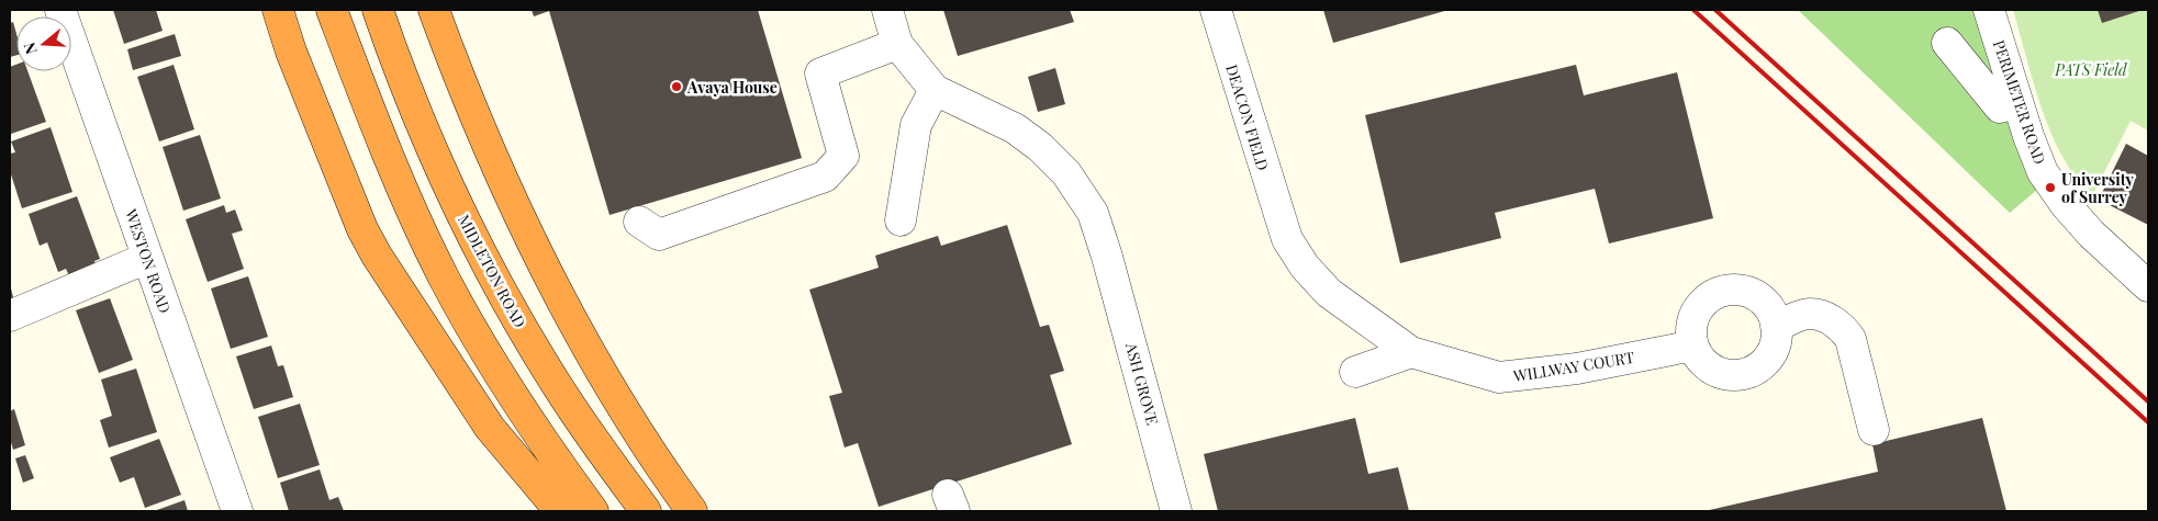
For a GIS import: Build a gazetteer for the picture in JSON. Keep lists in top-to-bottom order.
{
  "streets": {
    "highway": ["MIDLETON ROAD"],
    "street": [
      "PERIMETER ROAD",
      "DEACON FIELD",
      "WESTON ROAD",
      "WILLWAY COURT",
      "ASH GROVE"
    ]
  },
  "crossings": [
    ["DEACON FIELD", "WILLWAY COURT"]
  ],
  "parks": ["PATS Field"],
  "places": ["Avaya House", "University of Surrey"],
  "north": "left"
}
